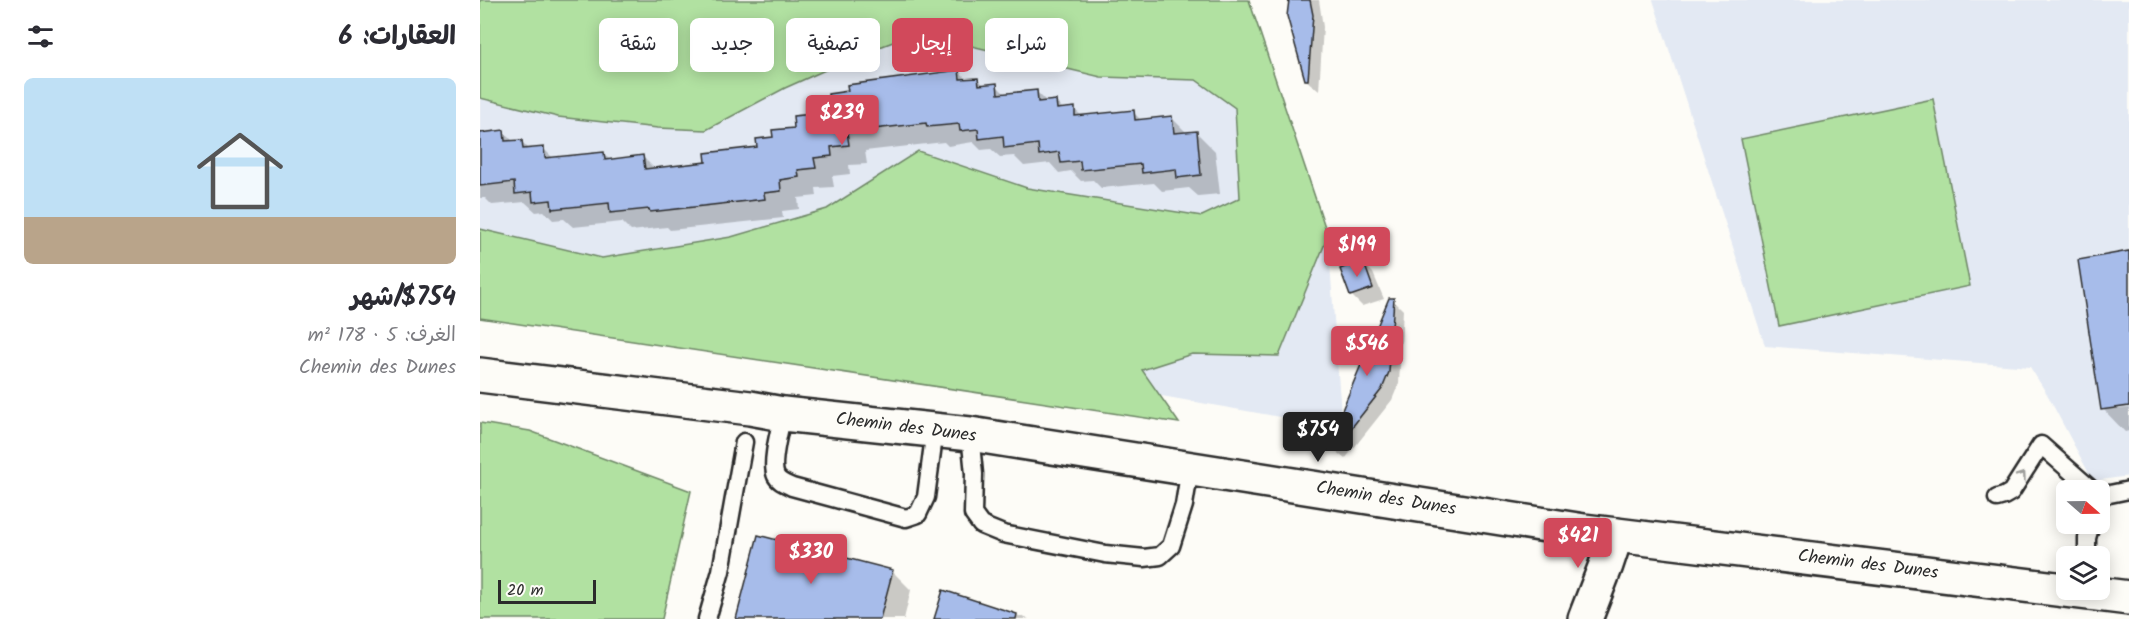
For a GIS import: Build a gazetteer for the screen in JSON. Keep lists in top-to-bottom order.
{
  "streets": {
    "street": ["Chemin des Dunes"]
  },
  "scale_bar": "20 m",
  "north": "right",
  "page": {
    "heading": "العقارات: 6",
    "chip": [
      "شراء",
      "إيجار",
      "تصفية",
      "جديد",
      "شقة"
    ],
    "list": [
      {
        "name": "$754/شهر",
        "note": "الغرف: 5 · 178 m² · Chemin des Dunes"
      }
    ],
    "price": [
      "$239",
      "$199",
      "$546",
      "$754",
      "$421",
      "$330"
    ],
    "scale": "20 m"
  }
}
